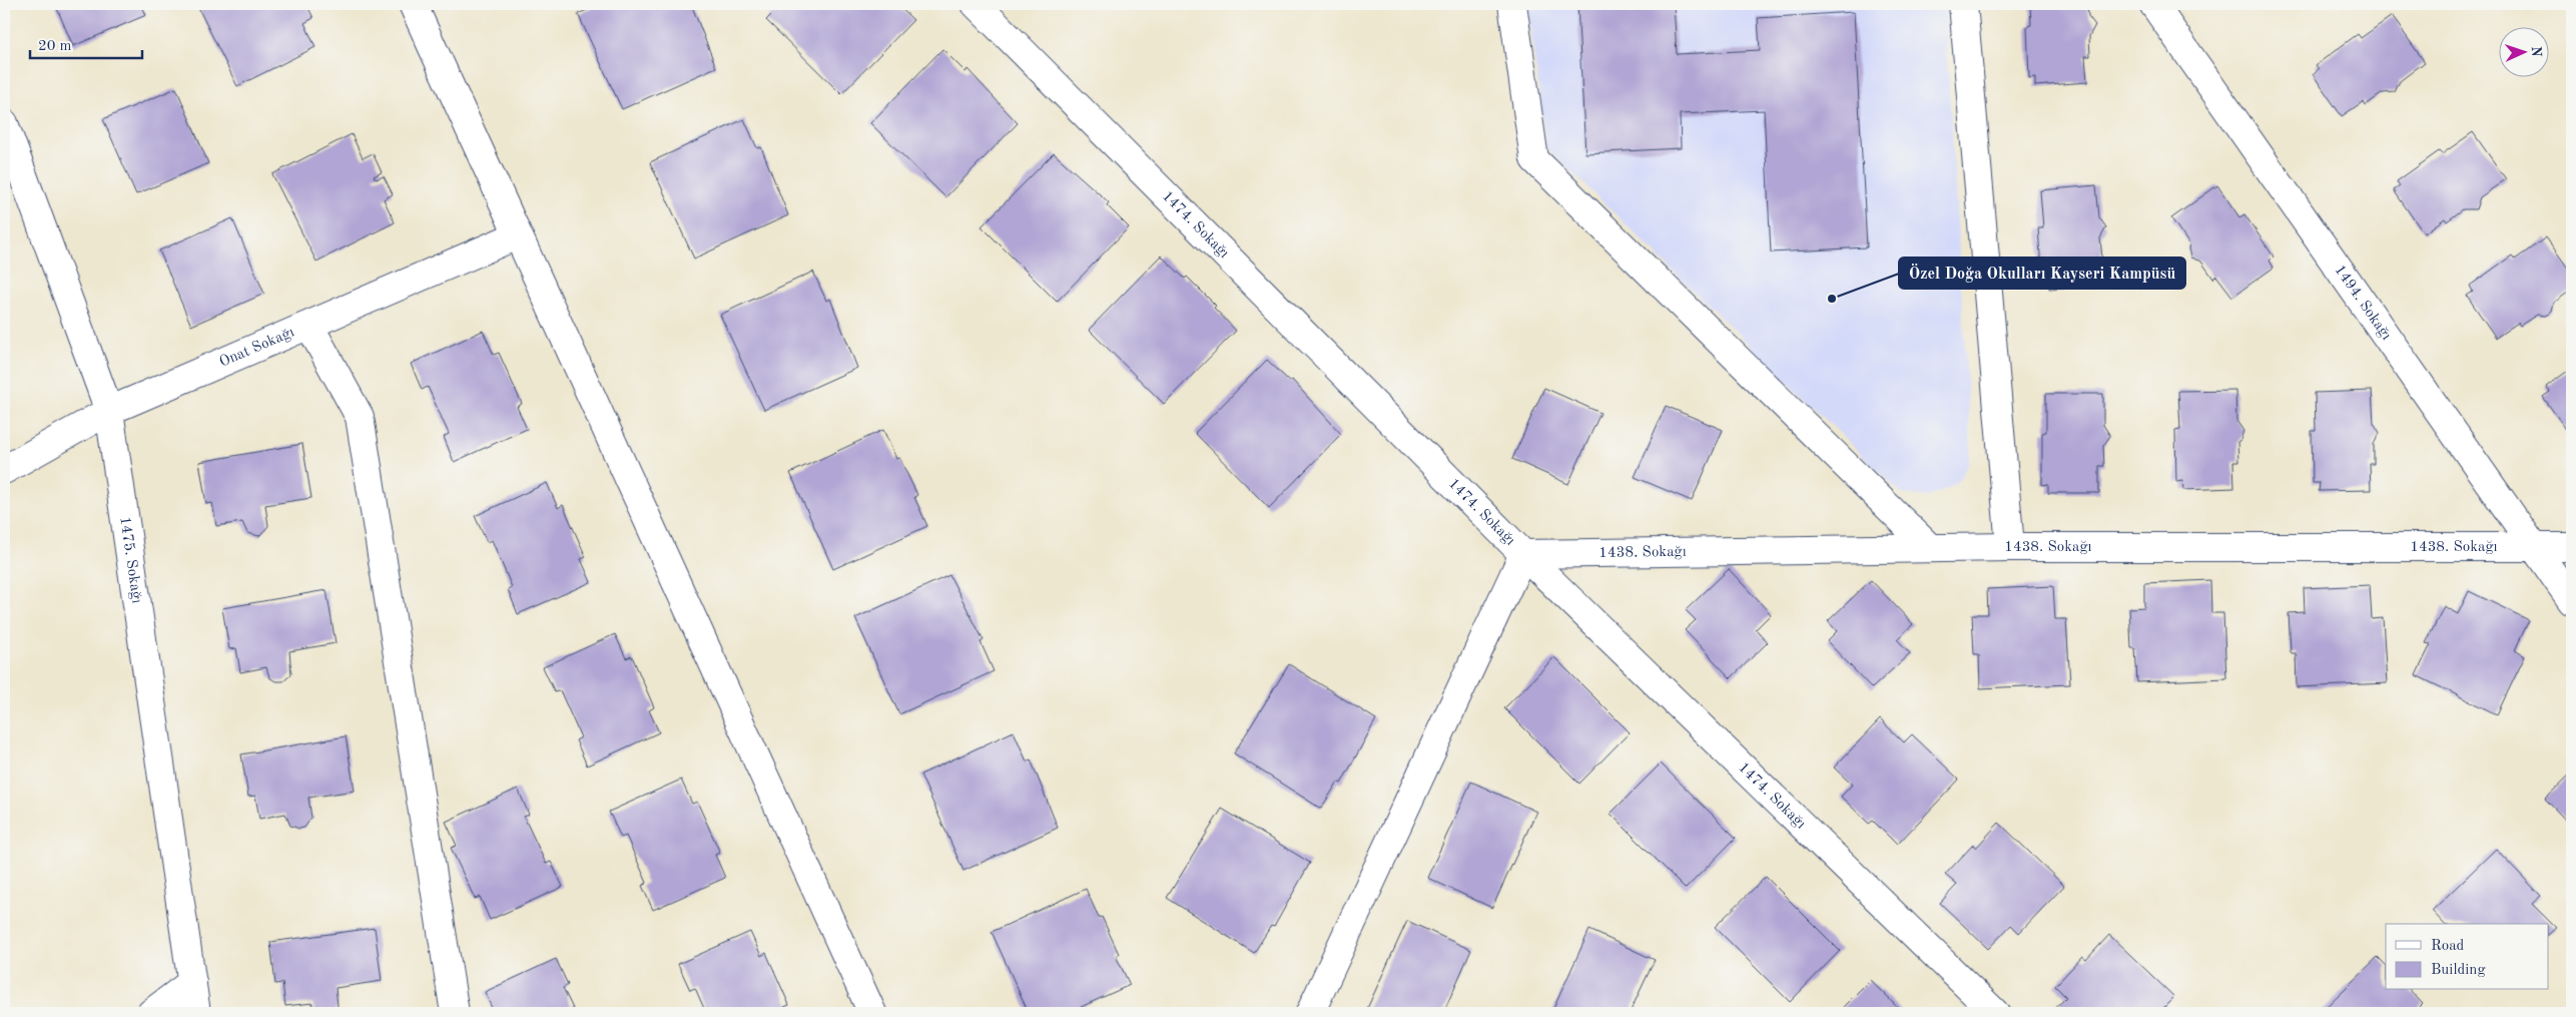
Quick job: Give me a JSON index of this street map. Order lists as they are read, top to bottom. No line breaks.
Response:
{"streets":{"street":["1474. Sokağı","1494. Sokağı","Onat Sokağı","1438. Sokağı","1475. Sokağı"]},"crossings":[["1474. Sokağı","1438. Sokağı"],["1494. Sokağı","1438. Sokağı"],["Onat Sokağı","1475. Sokağı"]],"places":["Özel Doğa Okulları Kayseri Kampüsü"],"legend":["Road","Building"],"scale_bar":"20 m","north":"right"}
